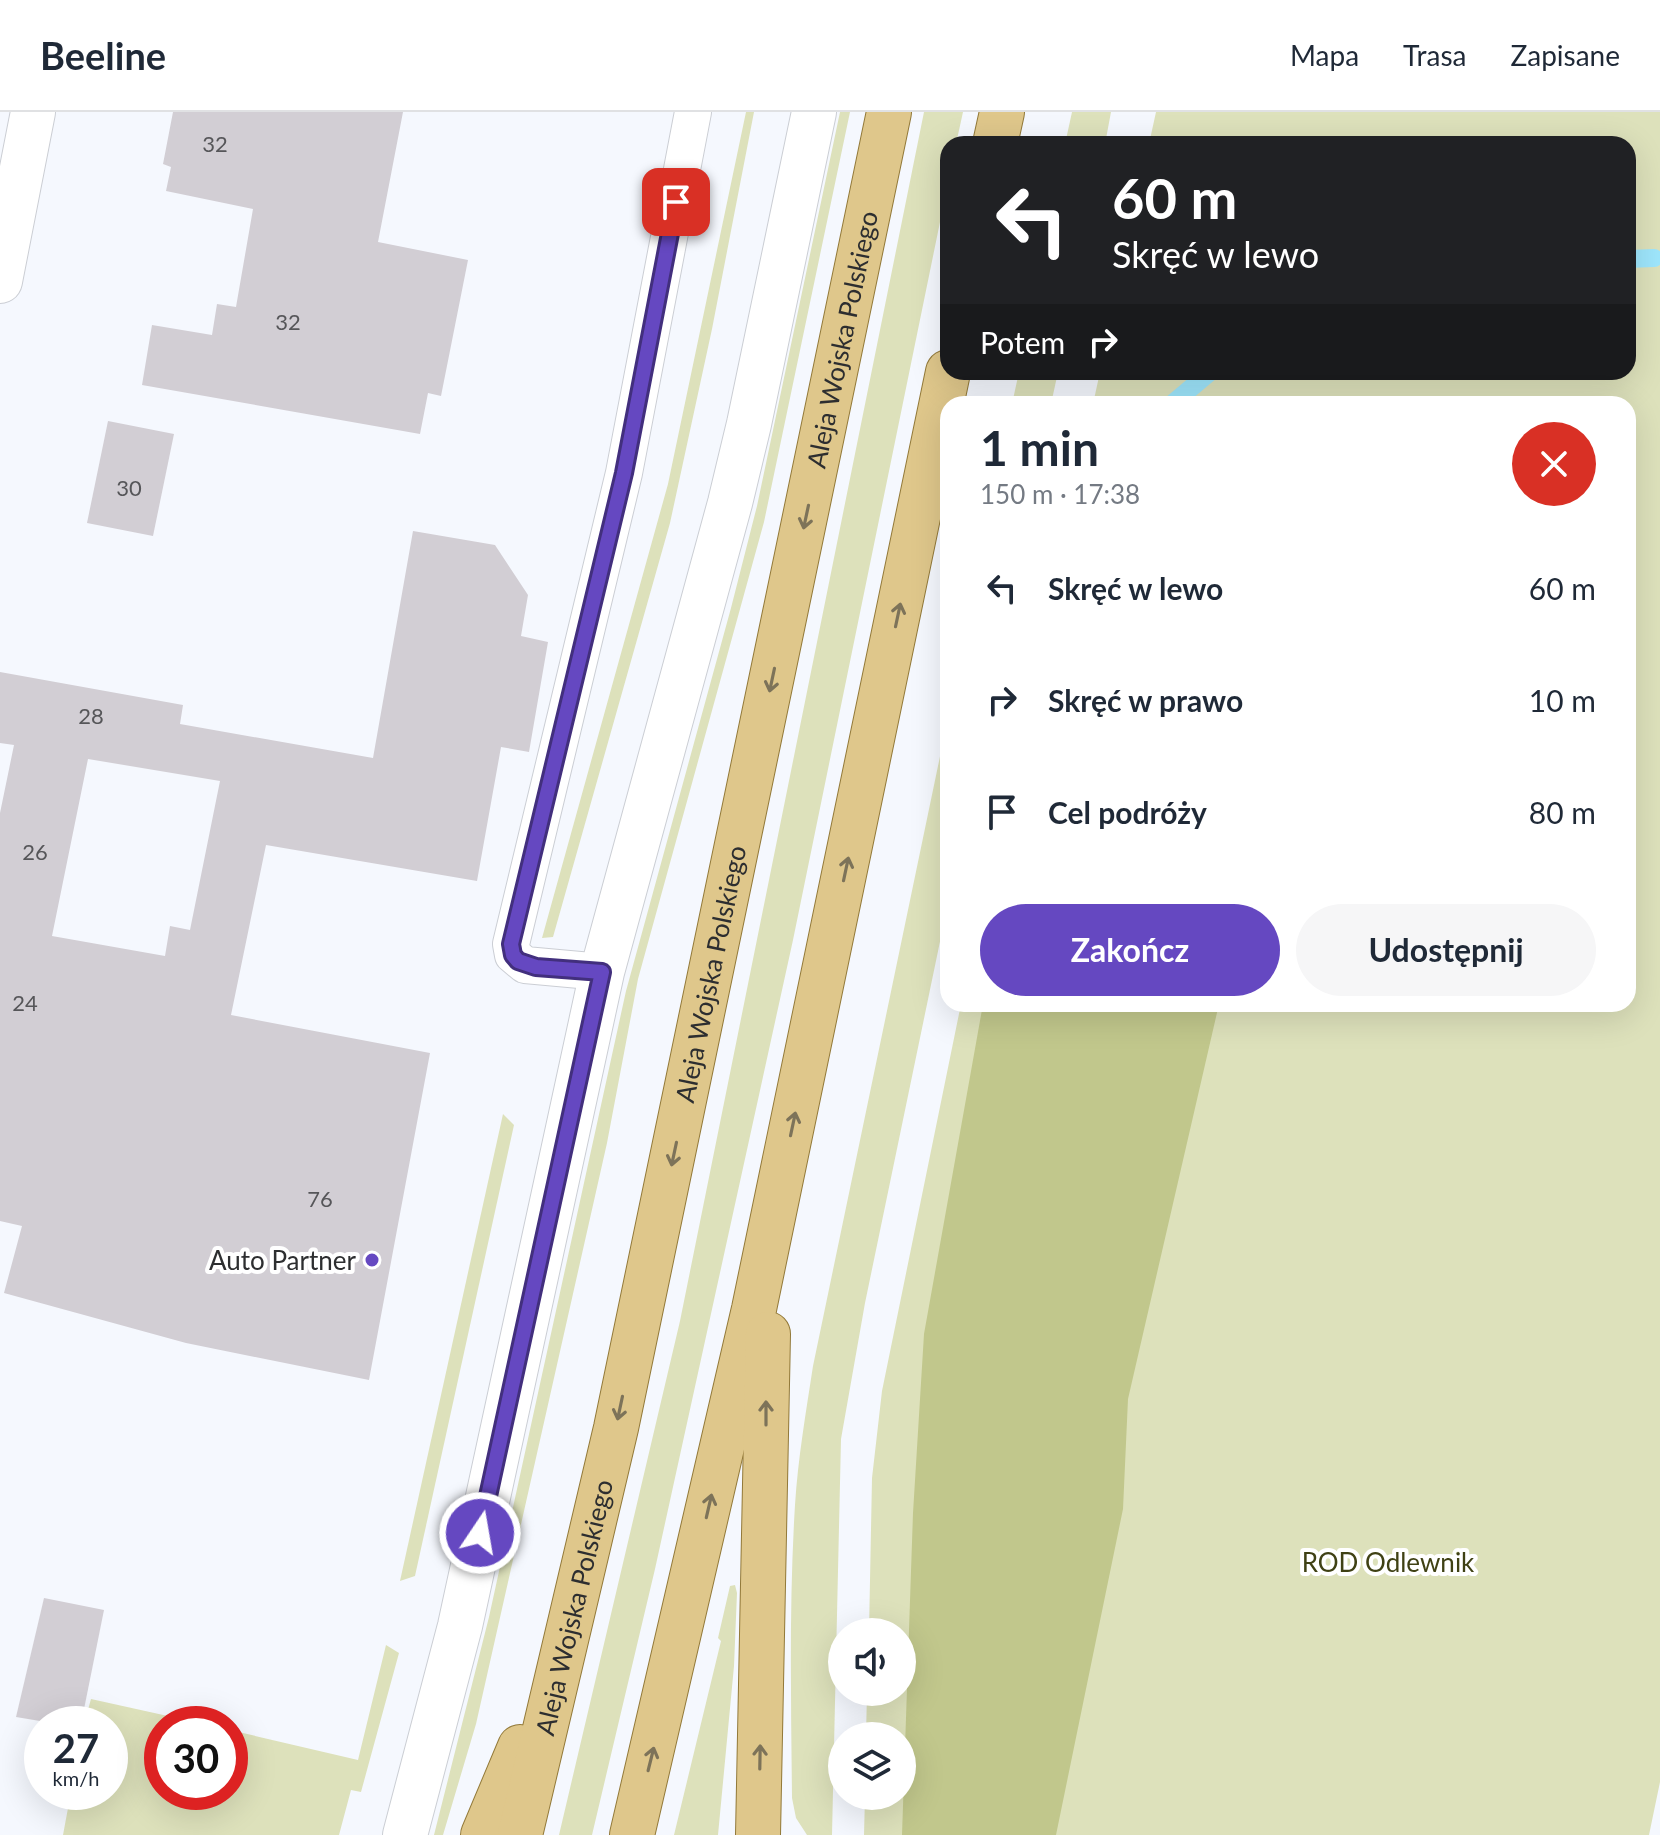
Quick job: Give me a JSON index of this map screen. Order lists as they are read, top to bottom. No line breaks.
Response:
{"streets":{"main road":["Aleja Wojska Polskiego"]},"parks":["ROD Odlewnik"],"places":["Auto Partner"],"house_numbers":["32","32","30","28","26","24","76"],"page":{"header":"Beeline","nav":["Mapa","Trasa","Zapisane"],"turn":["60 m","Skręć w lewo"],"then":"Potem","heading":["1 min","150 m · 17:38"],"list":[{"name":"Skręć w lewo","value":"60 m"},{"name":"Skręć w prawo","value":"10 m"},{"name":"Cel podróży","value":"80 m"}],"buttons":["Zakończ","Udostępnij"],"speed":"27 km/h","limit":"30"}}
